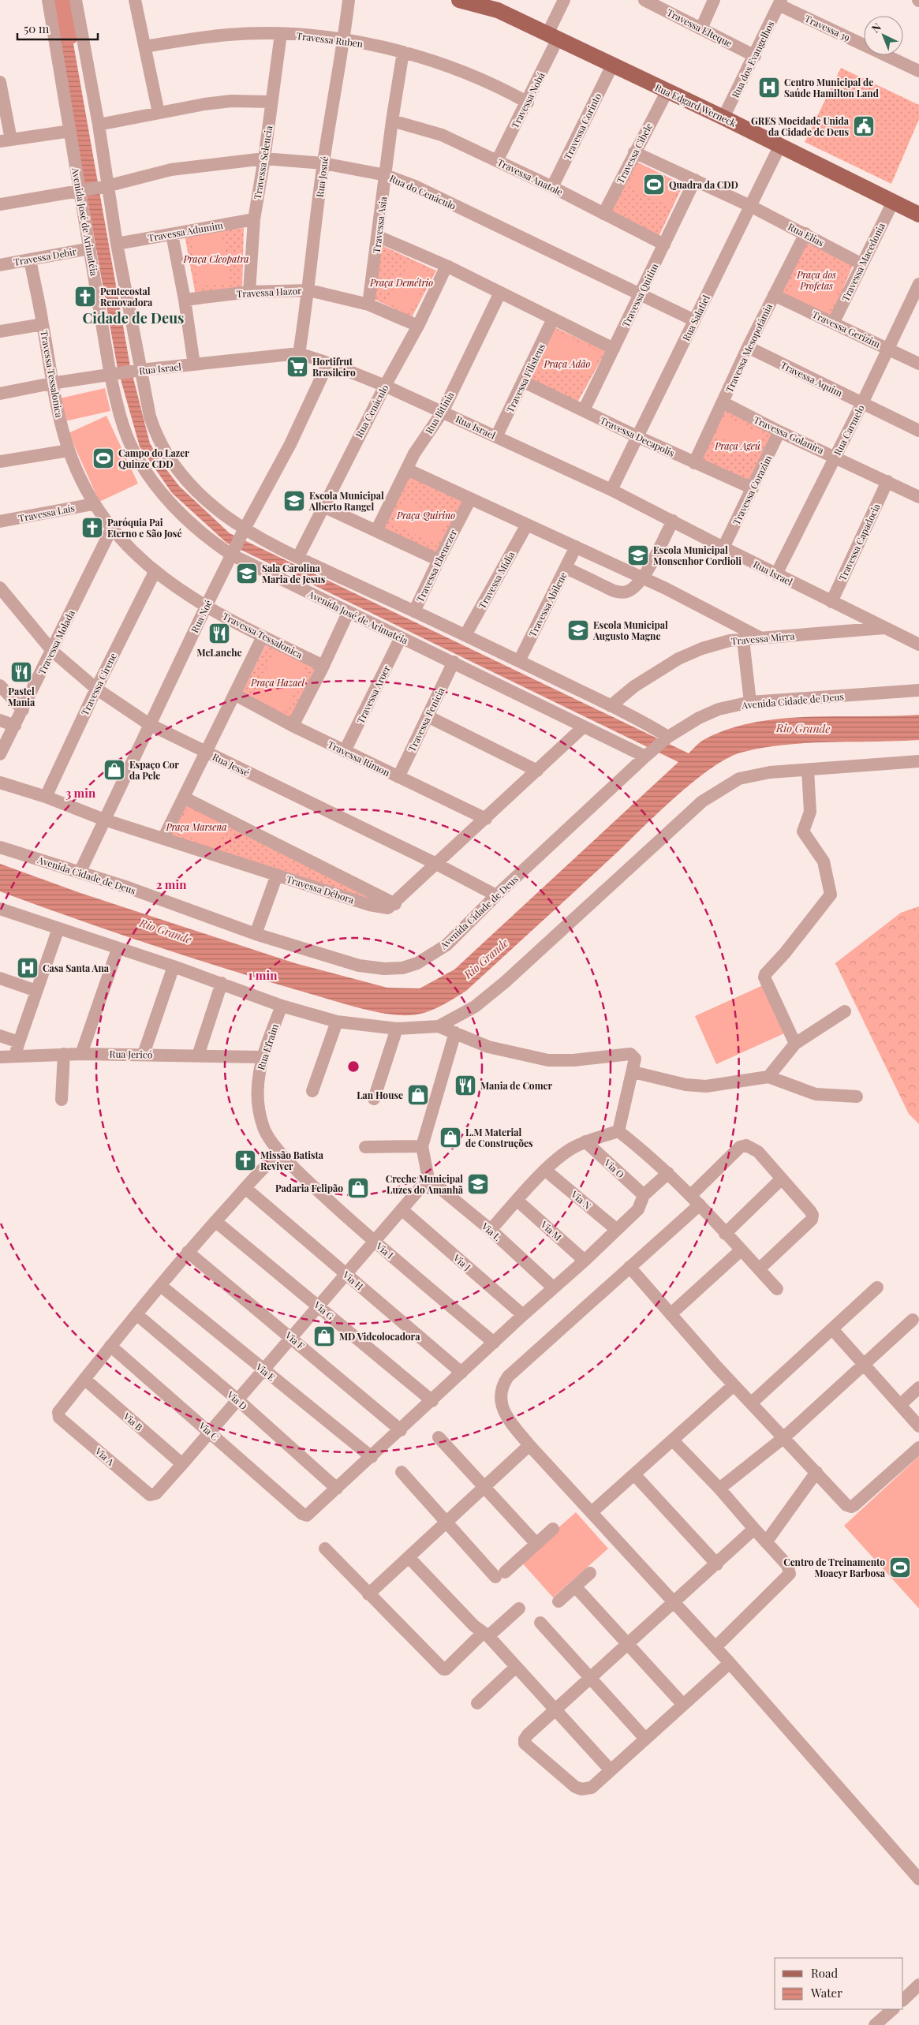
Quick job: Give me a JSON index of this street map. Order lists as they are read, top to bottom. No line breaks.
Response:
{"streets":{"main road":["Rua Edgard Werneck"],"street":["Travessa Elteque","Travessa 39","Travessa Ruben","Rua dos Evangelhos","Travessa Nobá","Travessa Corinto","Travessa Cibele","Travessa Seleucia","Rua Josué","Travessa Anatole","Rua do Cenáculo","Avenida José de Arimatéia","Travessa Asia","Travessa Adumim","Rua Elias","Travessa Debir","Travessa Macedonia","Travessa Hazor","Travessa Quitim","Rua Salatiel","Travessa Gerizim","Travessa Mesopotâmia","Rua Israel","Travessa Tessalonica","Travessa Filisteus","Travessa Aquim","Rua Cenáculo","Rua Bitinia","Rua Carmelo","Travessa Golanira","Travessa Decapolis","Travessa Corazim","Travessa Laís","Travessa Capadocia","Travessa Ebenezer","Travessa Midia","Travessa Abilene","Rua Noé","Travessa Mirra","Travessa Molada","Travessa Cirene","Travessa Aroer","Avenida Cidade de Deus","Travessa Fenicia","Travessa Rimon","Rua Jessé","Travessa Débora","Rua Efraim","Rua Jericó","Via O","Via N","Via M","Via L","Via I","Via J","Via H","Via G","Via F","Via E","Via D","Via B","Via C","Via A"]},"crossings":[["Travessa Elteque","Rua dos Evangelhos"],["Travessa 39","Rua dos Evangelhos"],["Travessa Ruben","Travessa Nobá"],["Travessa Ruben","Travessa Seleucia"],["Travessa Ruben","Rua Josué"],["Travessa Ruben","Travessa Asia"],["Rua dos Evangelhos","Rua Edgard Werneck"],["Travessa Nobá","Rua Edgard Werneck"],["Travessa Nobá","Travessa Anatole"],["Rua Edgard Werneck","Travessa Corinto"],["Rua Edgard Werneck","Travessa Cibele"],["Rua Edgard Werneck","Travessa Macedonia"],["Rua Edgard Werneck","Rua Salatiel"],["Travessa Corinto","Travessa Anatole"],["Travessa Cibele","Travessa Anatole"],["Travessa Cibele","Rua Elias"],["Travessa Seleucia","Rua do Cenáculo"],["Travessa Seleucia","Travessa Adumim"],["Travessa Seleucia","Travessa Hazor"],["Rua Josué","Rua do Cenáculo"],["Rua Josué","Travessa Hazor"],["Rua Josué","Rua Israel"],["Travessa Anatole","Travessa Asia"],["Travessa Anatole","Travessa Quitim"],["Rua do Cenáculo","Avenida José de Arimatéia"],["Rua do Cenáculo","Travessa Asia"],["Rua do Cenáculo","Travessa Quitim"],["Rua do Cenáculo","Rua Salatiel"],["Avenida José de Arimatéia","Travessa Debir"],["Avenida José de Arimatéia","Rua Israel"],["Avenida José de Arimatéia","Rua Noé"],["Avenida José de Arimatéia","Travessa Aroer"],["Avenida José de Arimatéia","Avenida Cidade de Deus"],["Avenida José de Arimatéia","Travessa Fenicia"],["Travessa Asia","Travessa Hazor"],["Rua Elias","Travessa Macedonia"],["Rua Elias","Travessa Quitim"],["Rua Elias","Rua Salatiel"],["Rua Elias","Travessa Mesopotâmia"],["Travessa Debir","Travessa Tessalonica"],["Travessa Macedonia","Travessa Gerizim"],["Travessa Hazor","Rua Cenáculo"],["Travessa Quitim","Travessa Decapolis"],["Rua Salatiel","Rua Israel"],["Rua Salatiel","Travessa Decapolis"],["Travessa Gerizim","Travessa Mesopotâmia"],["Travessa Gerizim","Rua Carmelo"],["Travessa Mesopotâmia","Travessa Aquim"],["Travessa Mesopotâmia","Travessa Golanira"],["Travessa Mesopotâmia","Travessa Decapolis"],["Rua Israel","Travessa Tessalonica"],["Rua Israel","Travessa Filisteus"],["Rua Israel","Rua Cenáculo"],["Rua Israel","Rua Bitinia"],["Rua Israel","Rua Carmelo"],["Rua Israel","Travessa Corazim"],["Rua Israel","Travessa Capadocia"],["Rua Israel","Rua Noé"],["Rua Israel","Travessa Mirra"],["Travessa Tessalonica","Travessa Laís"],["Travessa Tessalonica","Rua Noé"],["Travessa Tessalonica","Travessa Molada"],["Travessa Tessalonica","Travessa Cirene"],["Travessa Filisteus","Travessa Decapolis"],["Travessa Aquim","Rua Carmelo"],["Rua Carmelo","Travessa Golanira"],["Travessa Golanira","Travessa Corazim"],["Travessa Golanira","Travessa Capadocia"],["Travessa Decapolis","Travessa Corazim"],["Rua Noé","Avenida Cidade de Deus"],["Rua Noé","Rua Jessé"],["Rua Noé","Travessa Débora"],["Travessa Molada","Rua Jessé"],["Travessa Cirene","Rua Jessé"],["Travessa Cirene","Travessa Débora"],["Travessa Aroer","Travessa Rimon"],["Avenida Cidade de Deus","Rua Jessé"],["Travessa Fenicia","Travessa Rimon"],["Rua Efraim","Rua Jericó"],["Rua Efraim","Via I"],["Via D","Via C"],["Via B","Via A"]],"districts":["Cidade de Deus"],"water":["Rio Grande"],"parks":["Praça Cleopatra","Praça dos Profetas","Praça Demétrio","Praça Adão","Praça Ageú","Praça Quirino","Praça Hazael","Praça Marsena"],"places":{"hospital":["Centro Municipal de Saúde Hamilton Land","Casa Santa Ana"],"public building":["GRES Mocidade Unida da Cidade de Deus"],"sports":["Quadra da CDD","Campo do Lazer Quinze CDD","Centro de Treinamento Moacyr Barbosa"],"church":["Pentecostal Renovadora","Paróquia Pai Eterno e São José","Missão Batista Reviver"],"supermarket":["Hortifrut Brasileiro"],"school or university":["Escola Municipal Alberto Rangel","Escola Municipal Monsenhor Cordioli","Sala Carolina Maria de Jesus","Escola Municipal Augusto Magne","Creche Municipal Luzes do Amanhã"],"restaurant":["McLanche","Pastel Mania","Mania de Comer"],"shop":["Espaço Cor da Pele","Lan House","L.M Material de Construções","Padaria Felipão","MD Videolocadora"]},"legend":["Road","Water"],"scale_bar":"50 m","north":"top left","rings":["3 min","2 min","1 min"]}
